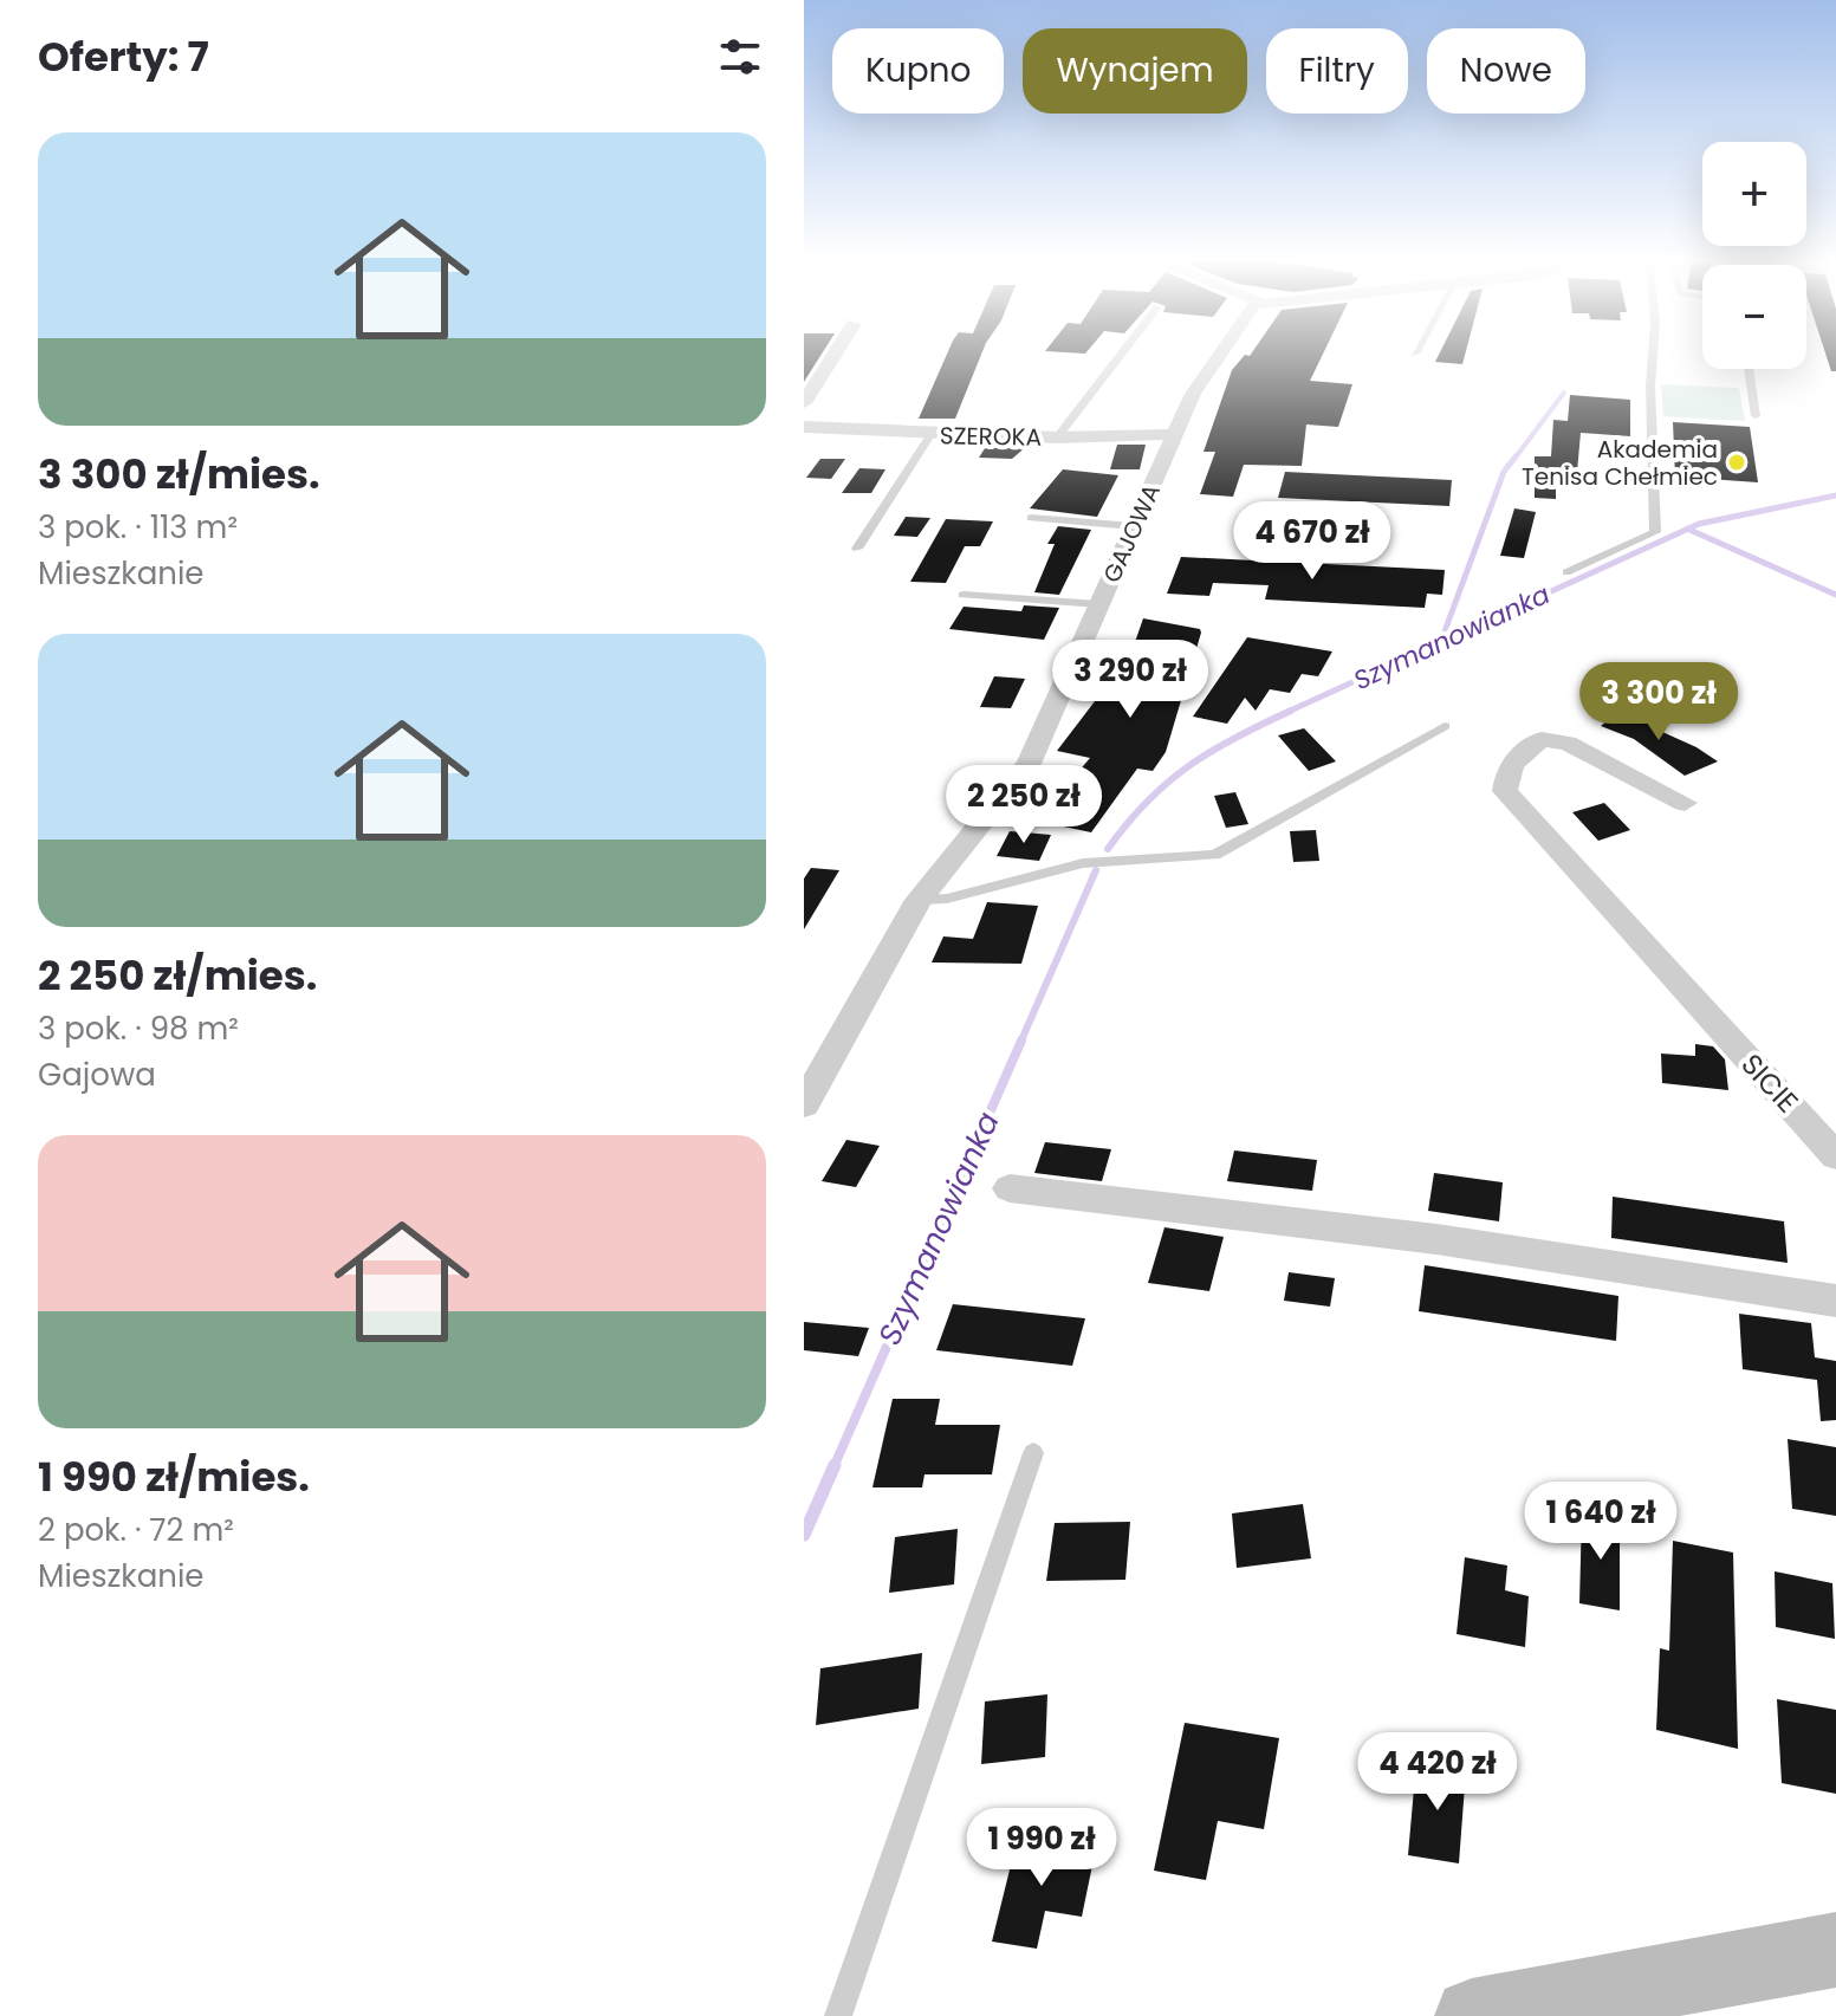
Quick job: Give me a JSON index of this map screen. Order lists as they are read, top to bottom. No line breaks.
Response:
{"streets":{"street":["SZEROKA","GAJOWA","SICIE"]},"crossings":[["SZEROKA","GAJOWA"]],"water":["Szymanowianka"],"places":["Akademia Tenisa Chełmiec"],"page":{"heading":"Oferty: 7","chip":["Kupno","Wynajem","Filtry","Nowe"],"list":[{"name":"3 300 zł/mies.","note":"3 pok. · 113 m² · Mieszkanie"},{"name":"2 250 zł/mies.","note":"3 pok. · 98 m² · Gajowa"},{"name":"1 990 zł/mies.","note":"2 pok. · 72 m² · Mieszkanie"}],"map_buttons":["+","−"],"price":["4 670 zł","3 290 zł","3 300 zł","2 250 zł","1 640 zł","4 420 zł","1 990 zł"]}}
